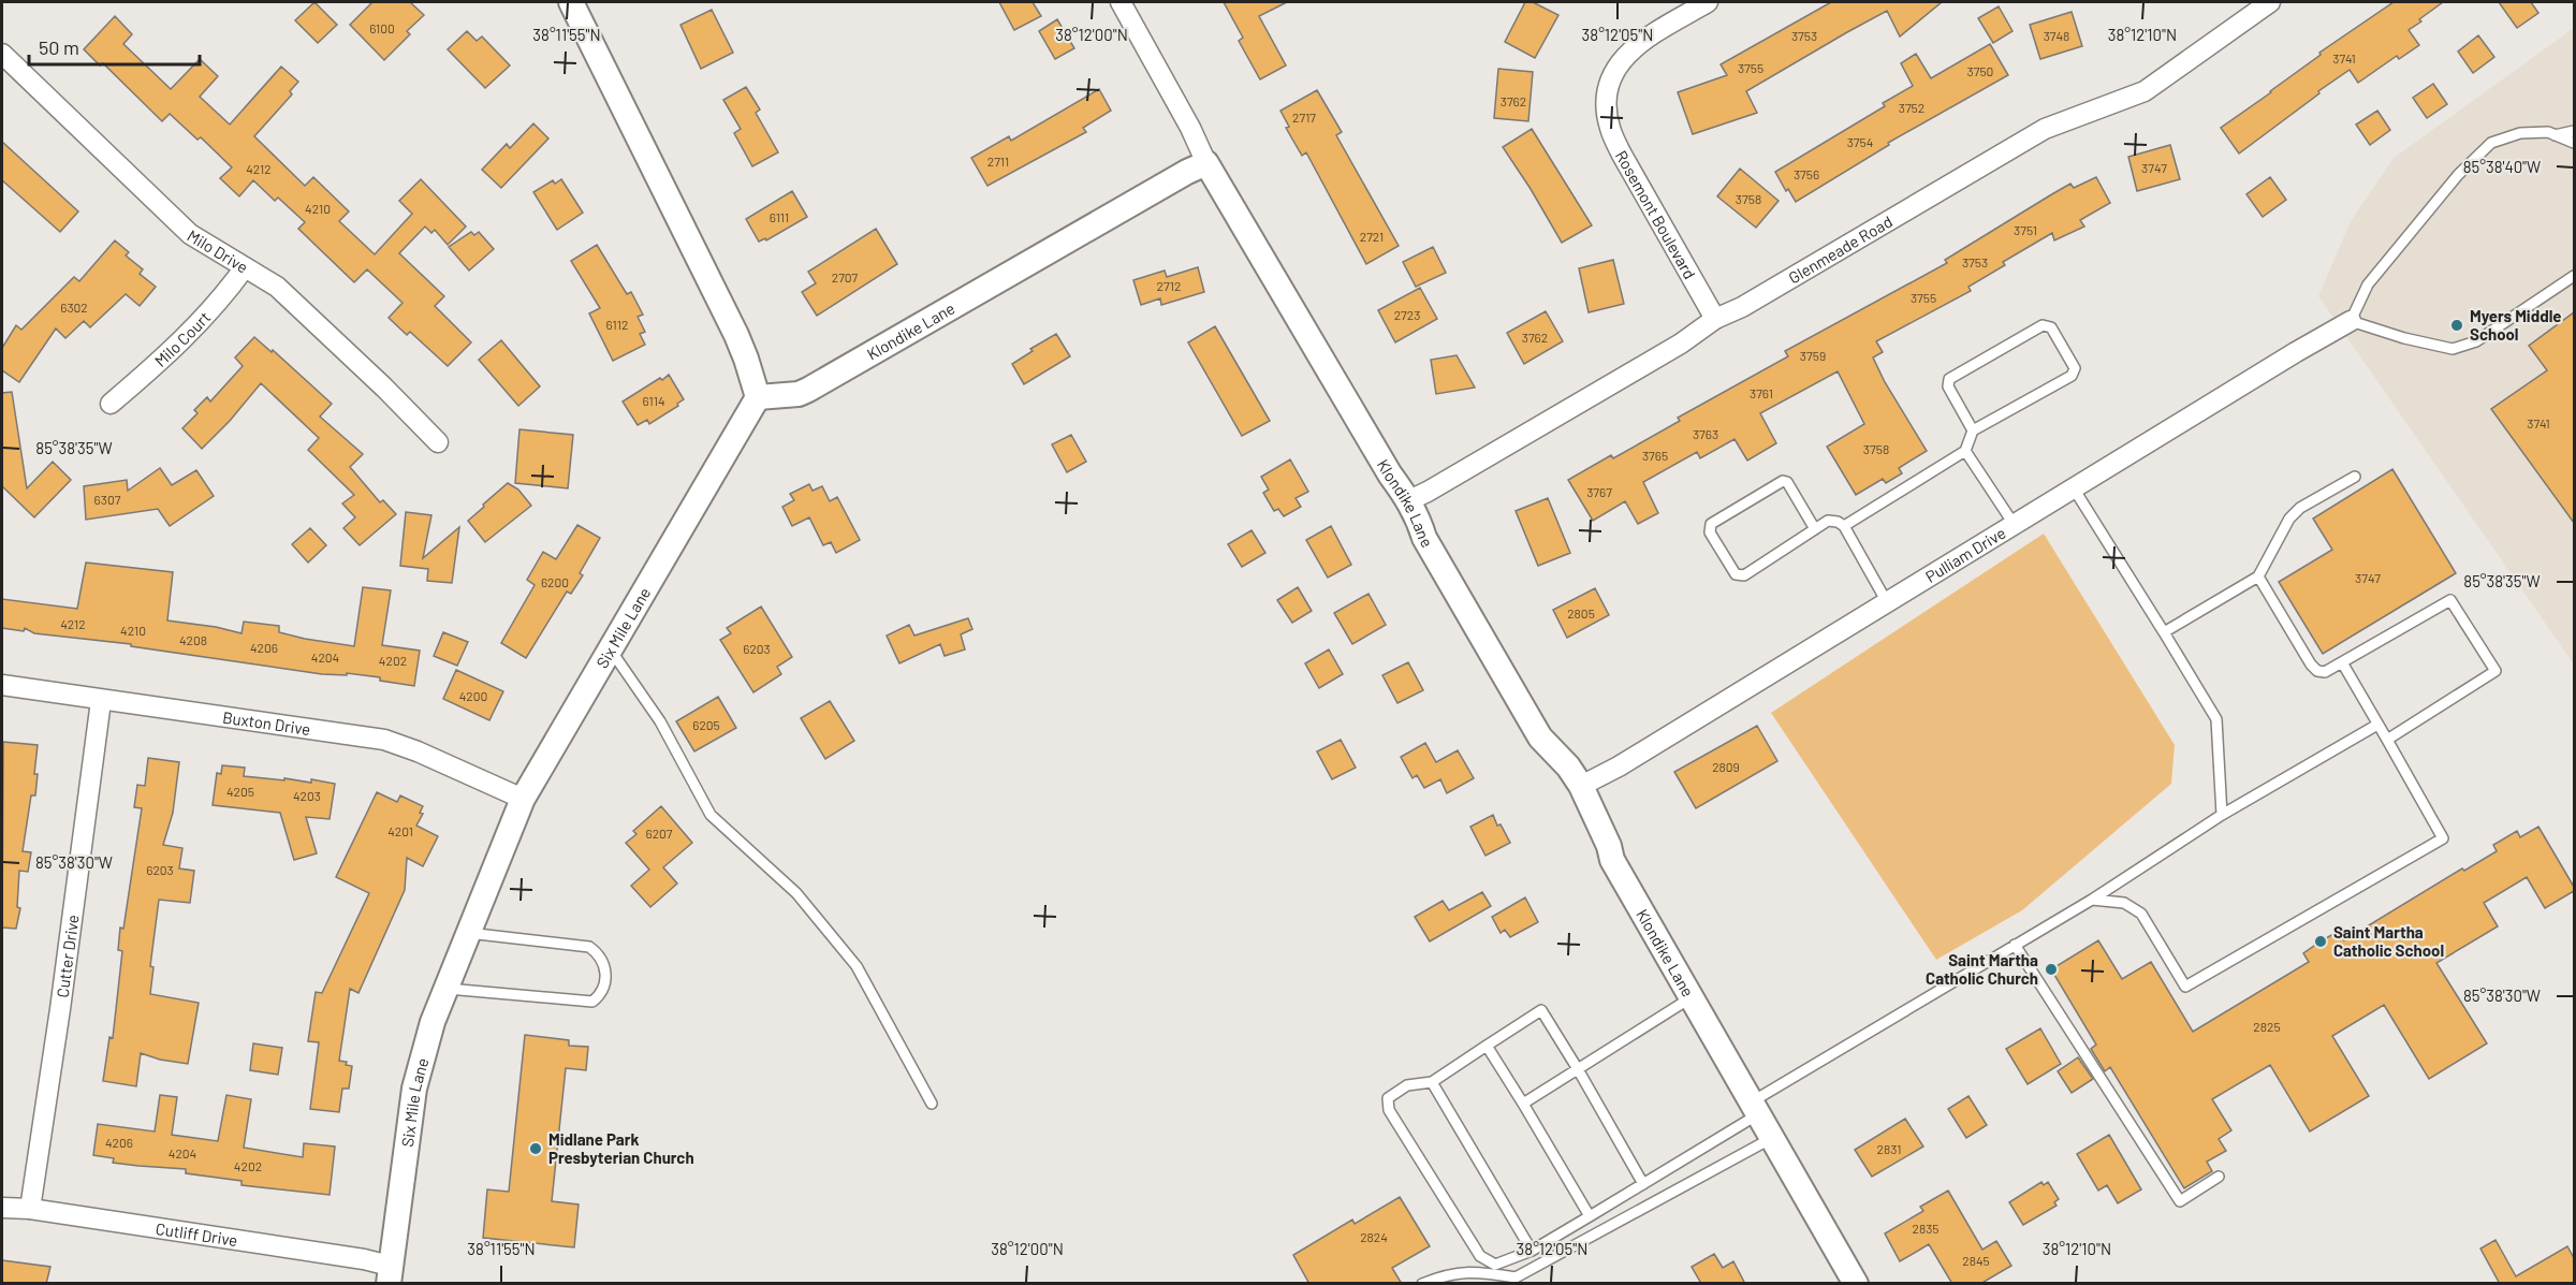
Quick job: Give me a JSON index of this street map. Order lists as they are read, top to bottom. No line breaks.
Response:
{"streets":{"street":["Rosemont Boulevard","Glenmeade Road","Milo Drive","Klondike Lane","Milo Court","Pulliam Drive","Six Mile Lane","Buxton Drive","Cutter Drive","Cutliff Drive"]},"crossings":[["Rosemont Boulevard","Glenmeade Road"],["Glenmeade Road","Klondike Lane"],["Milo Drive","Milo Court"],["Klondike Lane","Pulliam Drive"],["Klondike Lane","Six Mile Lane"],["Six Mile Lane","Buxton Drive"],["Six Mile Lane","Cutliff Drive"],["Buxton Drive","Cutter Drive"],["Cutter Drive","Cutliff Drive"]],"places":["Myers Middle School","Saint Martha Catholic School","Saint Martha Catholic Church","Midlane Park Presbyterian Church"],"house_numbers":["6100","3753","3748","3741","3755","3750","3762","3752","2717","3754","2711","3747","4212","3756","3758","4210","6111","3751","2721","3753","2707","2712","3755","6302","2723","6112","3762","3759","3761","6114","3741","3763","3758","3765","3767","6307","3747","6200","2805","4212","4210","4208","4206","6203","4204","4202","4200","6205","2809","4205","4203","4201","6207","6203","2825","4206","2831","4204","4202","2835","2824","2845"],"scale_bar":"50 m","coordinates":["38°11'55\"N","38°12'00\"N","38°12'05\"N","38°12'10\"N","85°38'40\"W","85°38'35\"W","85°38'30\"W"]}
